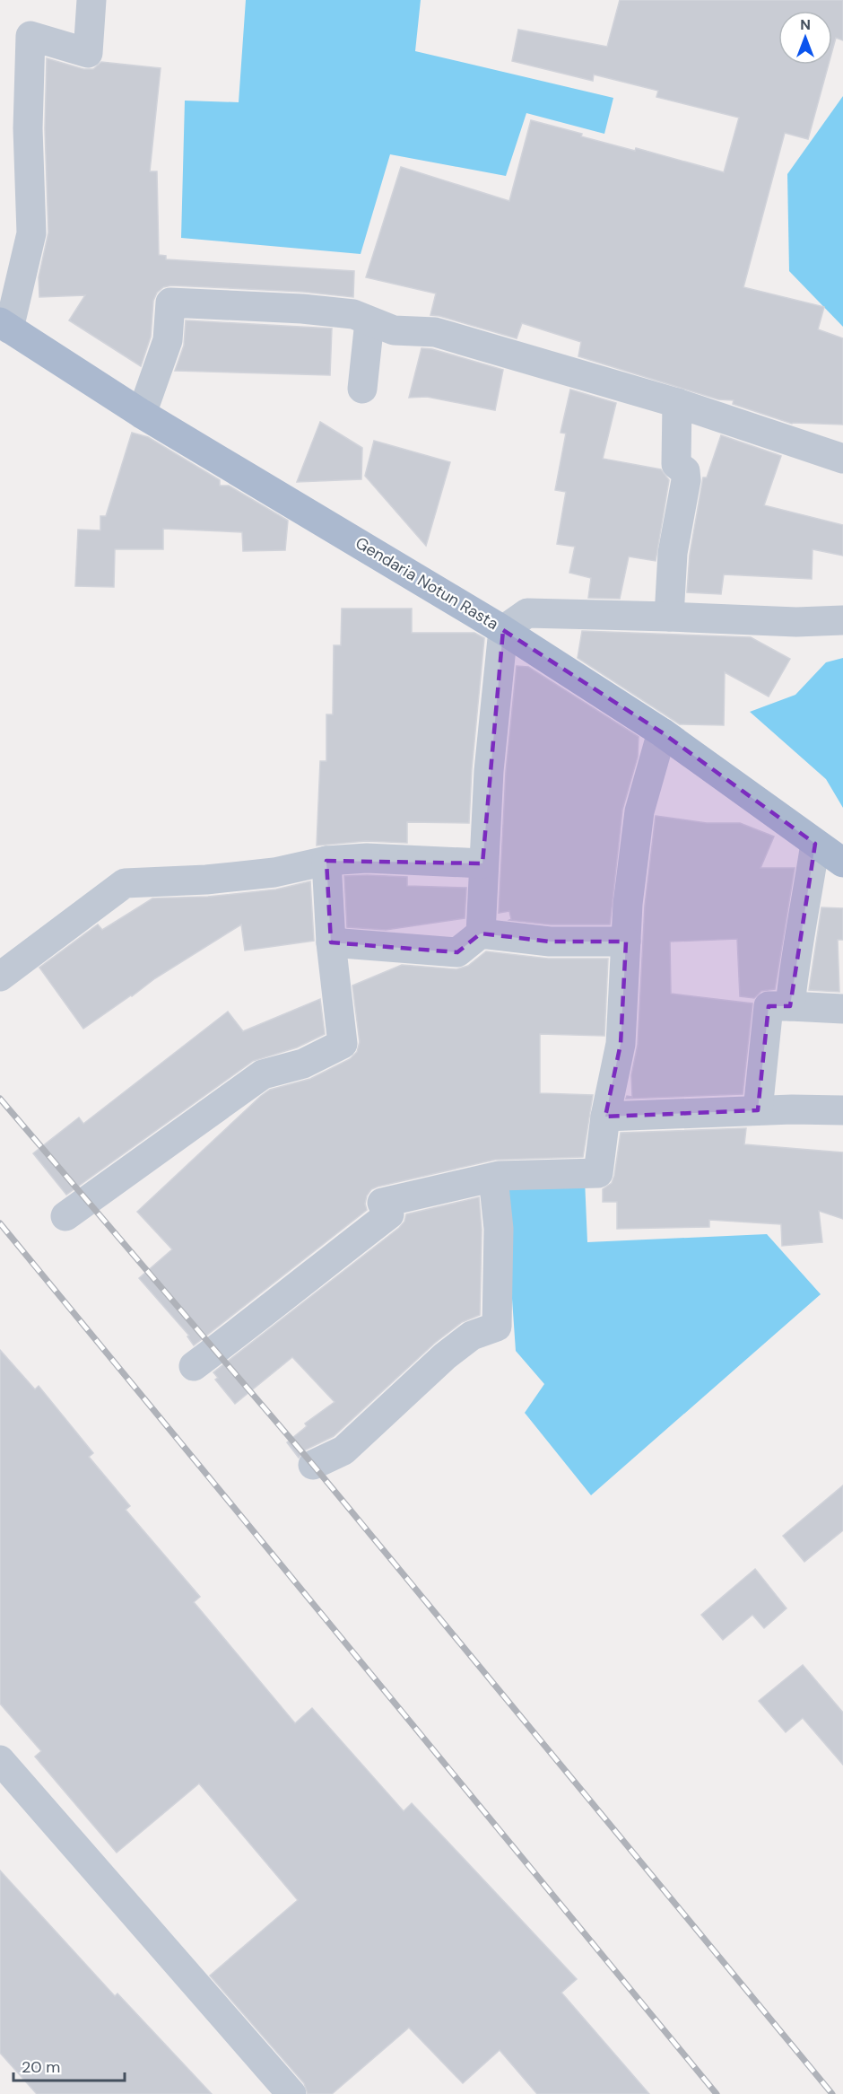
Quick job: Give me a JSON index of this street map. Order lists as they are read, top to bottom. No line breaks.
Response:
{"streets":{"main road":["Gendaria Notun Rasta"]},"scale_bar":"20 m","north":"top"}
